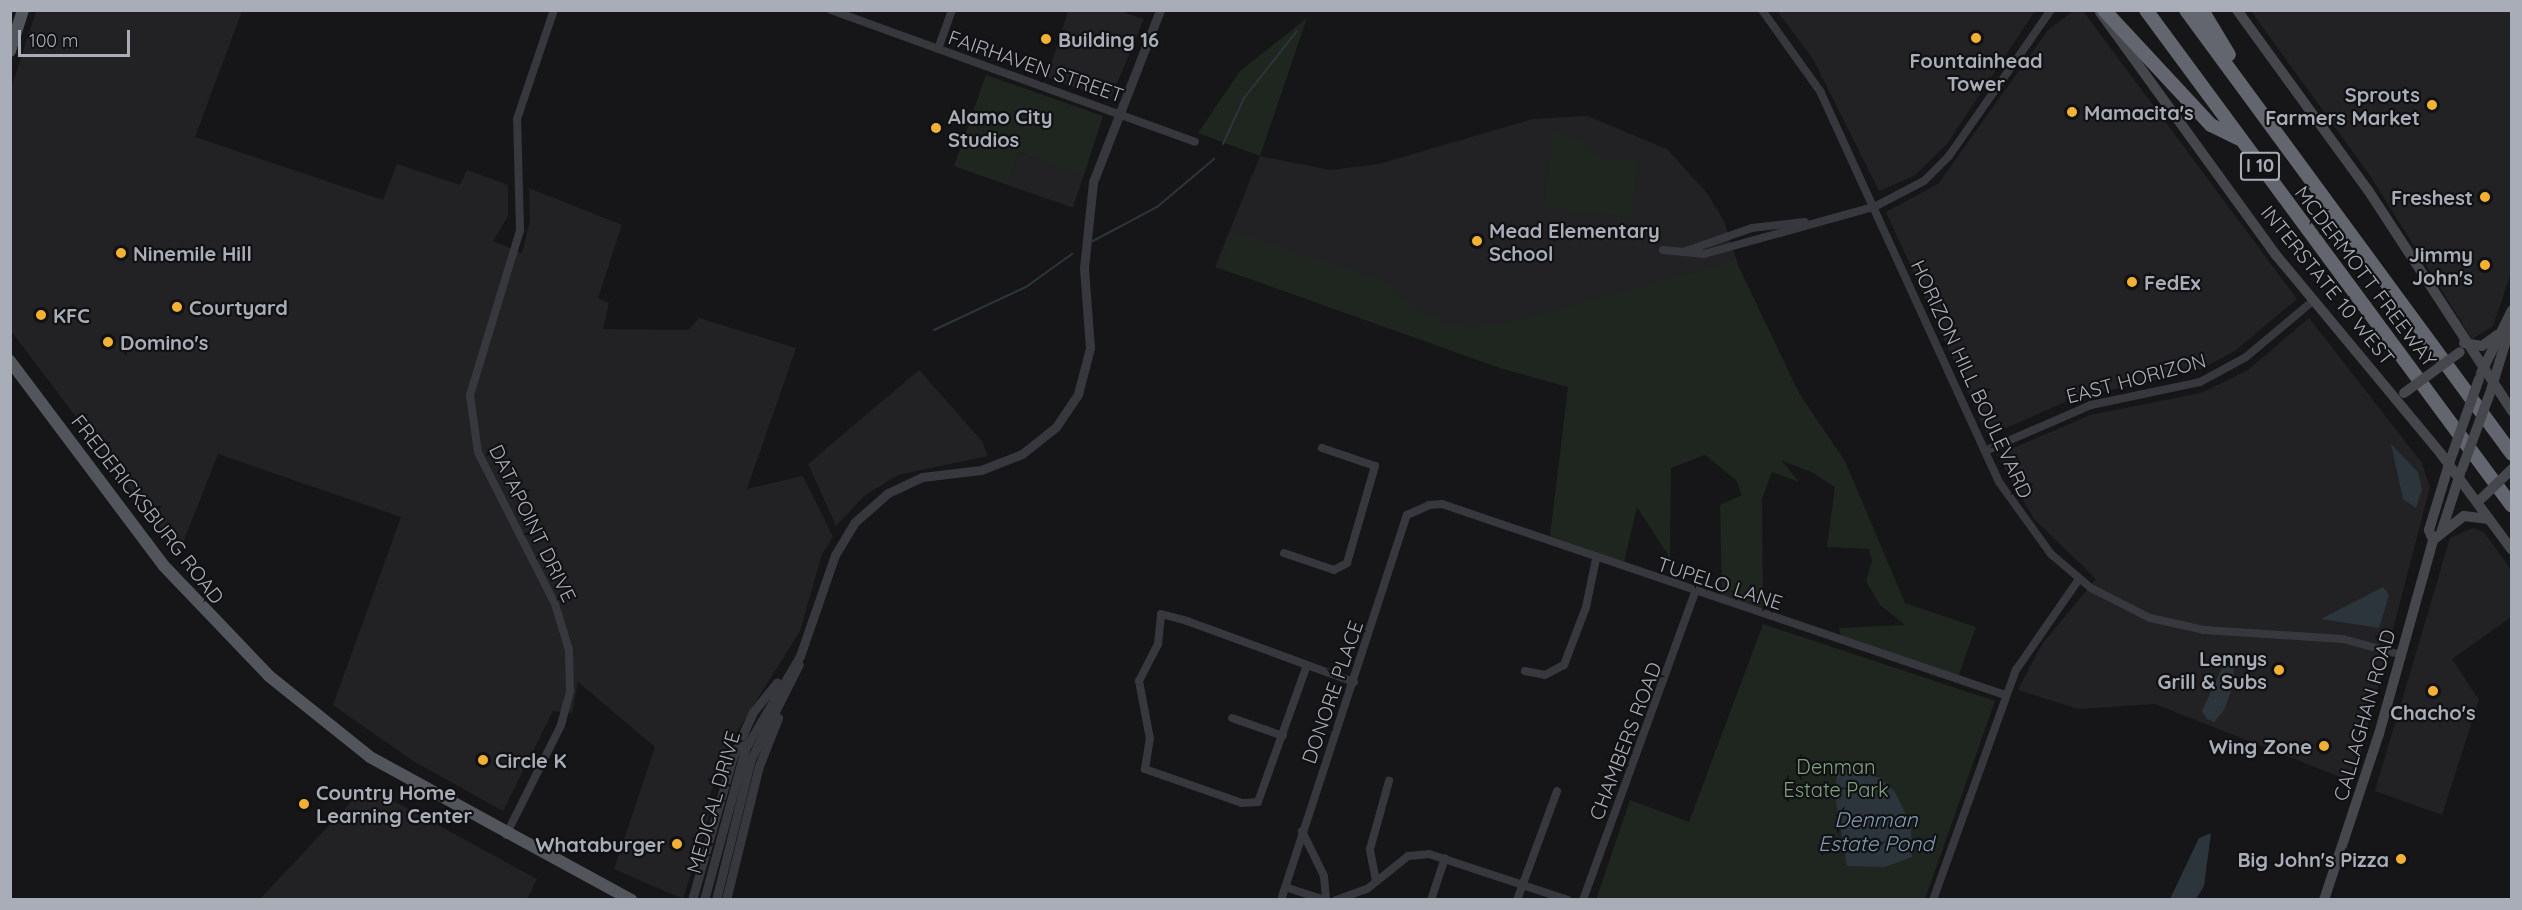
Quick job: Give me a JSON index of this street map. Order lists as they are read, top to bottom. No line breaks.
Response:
{"streets":{"highway":["I 10","MCDERMOTT FREEWAY"],"main road":["INTERSTATE 10 WEST","FREDERICKSBURG ROAD","CALLAGHAN ROAD"],"street":["FAIRHAVEN STREET","EAST HORIZON","HORIZON HILL BOULEVARD","DATAPOINT DRIVE","TUPELO LANE","DONORE PLACE","CHAMBERS ROAD","MEDICAL DRIVE"]},"crossings":[["FAIRHAVEN STREET","MEDICAL DRIVE"],["INTERSTATE 10 WEST","EAST HORIZON"],["INTERSTATE 10 WEST","CALLAGHAN ROAD"],["EAST HORIZON","HORIZON HILL BOULEVARD"],["HORIZON HILL BOULEVARD","CALLAGHAN ROAD"],["FREDERICKSBURG ROAD","DATAPOINT DRIVE"],["TUPELO LANE","DONORE PLACE"],["TUPELO LANE","CHAMBERS ROAD"]],"water":["Denman Estate Pond"],"parks":["Denman Estate Park"],"places":["Fountainhead Tower","Building 16","Sprouts Farmers Market","Mamacita's","Alamo City Studios","Freshest","Mead Elementary School","Ninemile Hill","Jimmy John's","FedEx","Courtyard","KFC","Domino's","Lennys Grill & Subs","Chacho's","Wing Zone","Circle K","Country Home Learning Center","Whataburger","Big John's Pizza"],"scale_bar":"100 m"}
